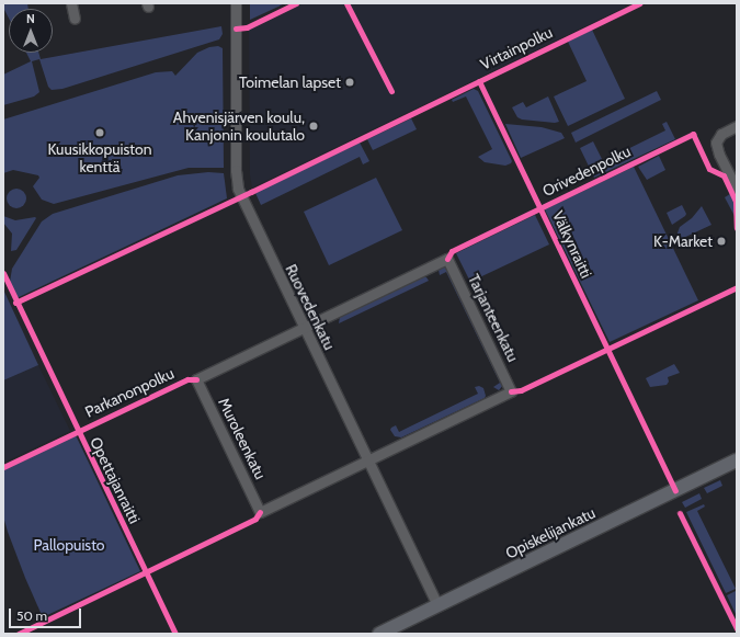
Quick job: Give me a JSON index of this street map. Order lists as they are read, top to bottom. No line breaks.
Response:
{"streets":{"main road":["Opiskelijankatu"],"street":["Ruovedenkatu","Tarjanteenkatu","Muroleenkatu"],"cycle path":["Virtainpolku","Orivedenpolku","Välkynraitti","Parkanonpolku","Opettajanraitti"]},"crossings":[["Ruovedenkatu","Tarjanteenkatu"],["Ruovedenkatu","Muroleenkatu"],["Ruovedenkatu","Opiskelijankatu"],["Tarjanteenkatu","Muroleenkatu"]],"parks":["Pallopuisto"],"places":["Toimelan lapset","Ahvenisjärven koulu, Kanjonin koulutalo","Kuusikkopuiston kenttä","K-Market"],"scale_bar":"50 m","north":"top"}
